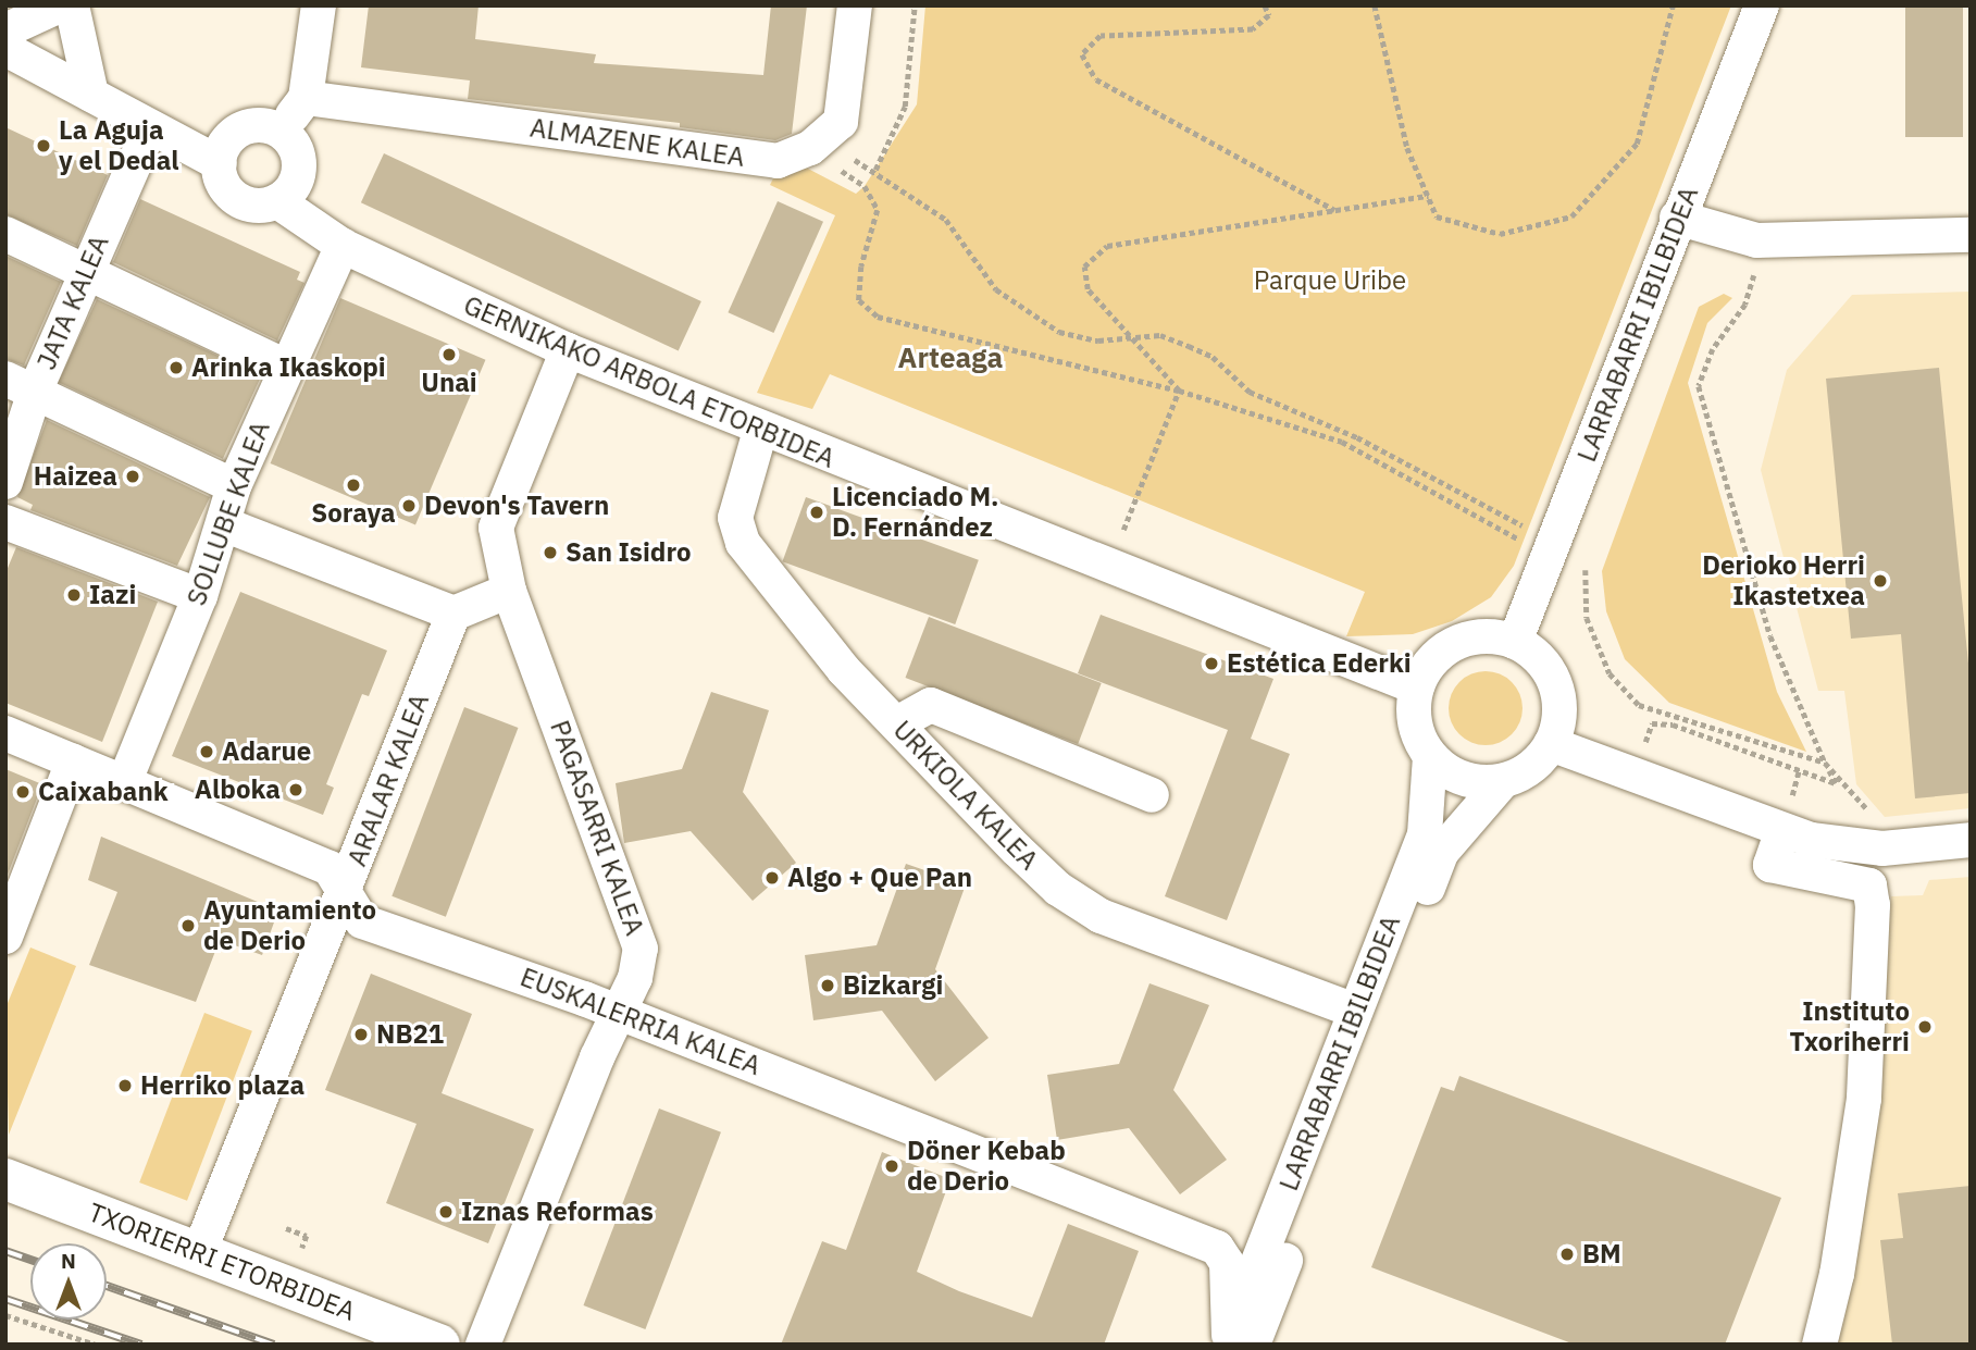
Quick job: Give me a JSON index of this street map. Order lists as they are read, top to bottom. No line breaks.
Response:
{"streets":{"street":["ALMAZENE KALEA","JATA KALEA","LARRABARRI IBILBIDEA","GERNIKAKO ARBOLA ETORBIDEA","SOLLUBE KALEA","ARALAR KALEA","URKIOLA KALEA","PAGASARRI KALEA","EUSKALERRIA KALEA","TXORIERRI ETORBIDEA"]},"crossings":[["LARRABARRI IBILBIDEA","GERNIKAKO ARBOLA ETORBIDEA"],["LARRABARRI IBILBIDEA","URKIOLA KALEA"],["LARRABARRI IBILBIDEA","EUSKALERRIA KALEA"],["GERNIKAKO ARBOLA ETORBIDEA","SOLLUBE KALEA"],["GERNIKAKO ARBOLA ETORBIDEA","URKIOLA KALEA"],["GERNIKAKO ARBOLA ETORBIDEA","PAGASARRI KALEA"],["SOLLUBE KALEA","EUSKALERRIA KALEA"],["ARALAR KALEA","EUSKALERRIA KALEA"],["ARALAR KALEA","TXORIERRI ETORBIDEA"],["PAGASARRI KALEA","EUSKALERRIA KALEA"]],"districts":["Arteaga"],"parks":["Parque Uribe"],"places":["La Aguja y el Dedal","Unai","Arinka Ikaskopi","Haizea","Soraya","Devon's Tavern","Licenciado M. D. Fernández","San Isidro","Derioko Herri Ikastetxea","Iazi","Estética Ederki","Adarue","Alboka","Caixabank","Algo + Que Pan","Ayuntamiento de Derio","Bizkargi","Instituto Txoriherri","NB21","Herriko plaza","Döner Kebab de Derio","Iznas Reformas","BM"],"north":"top"}
